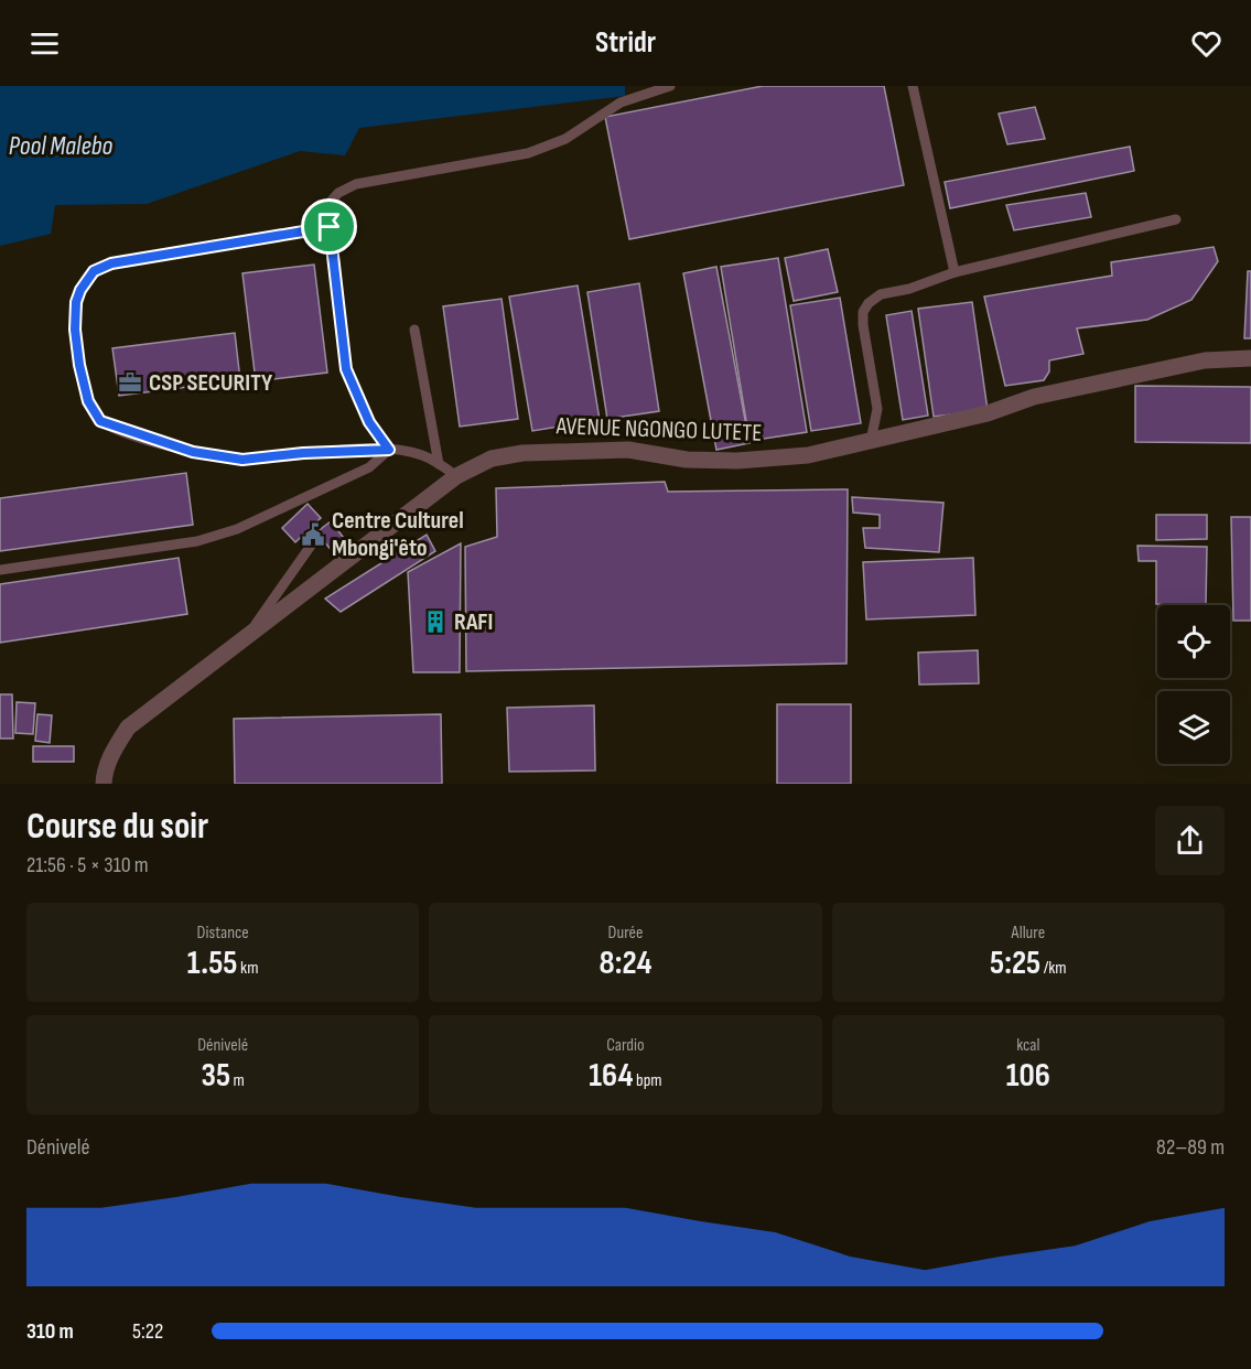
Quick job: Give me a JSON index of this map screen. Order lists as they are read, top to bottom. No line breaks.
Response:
{"streets":{"street":["AVENUE NGONGO LUTETE"]},"water":["Pool Malebo"],"places":{"office":["CSP SECURITY"],"public building":["Centre Culturel Mbongi'êto"],"building":["RAFI"]},"page":{"header":"Stridr","heading":["Course du soir","21:56 · 5 × 310 m"],"stats":[["Distance","1.55 km"],["Durée","8:24"],["Allure","5:25 /km"],["Dénivelé","35 m"],["Cardio","164 bpm"],["kcal","106"]],"chart":["Dénivelé","82–89 m"],"list":[{"name":"310 m","note":"5:22"}]}}
